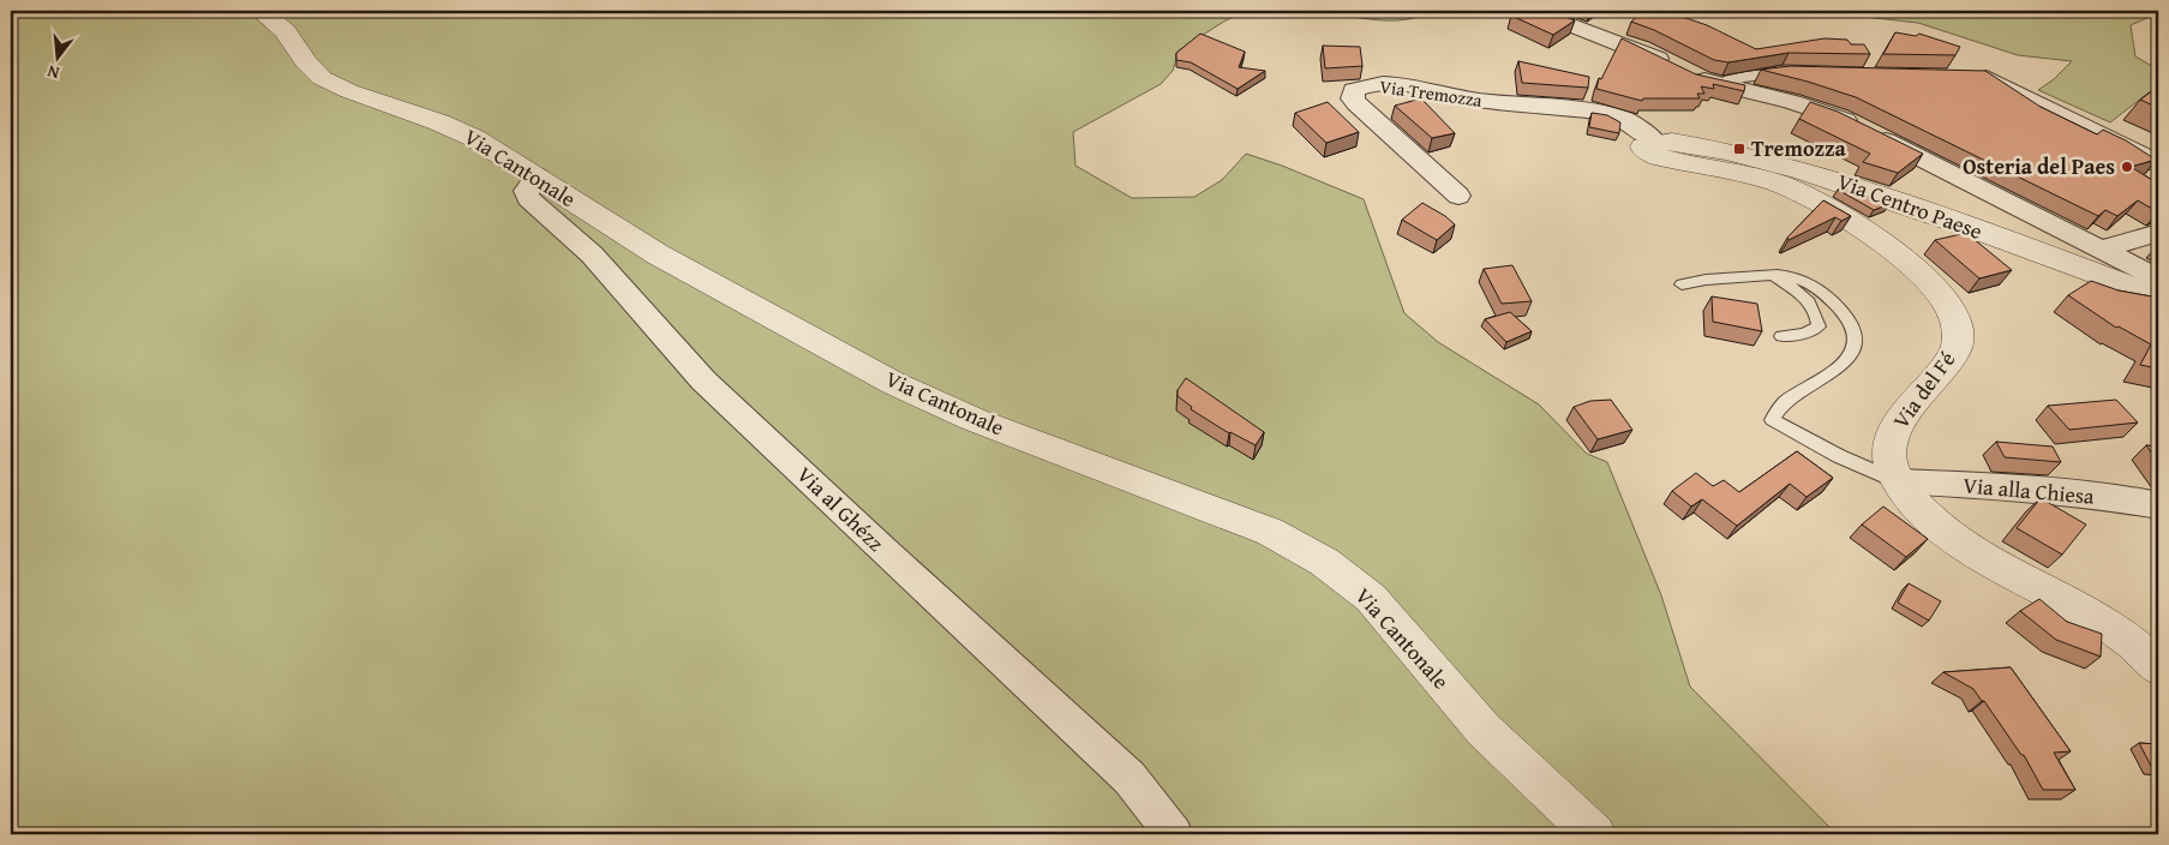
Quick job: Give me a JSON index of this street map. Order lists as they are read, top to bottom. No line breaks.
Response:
{"streets":{"street":["Via Tremozza","Via Cantonale","Via Centro Paese","Via del Fé","Via alla Chiesa","Via al Ghézz"]},"crossings":[["Via Tremozza","Via Centro Paese"],["Via Tremozza","Via del Fé"],["Via Cantonale","Via al Ghézz"],["Via Centro Paese","Via del Fé"],["Via del Fé","Via alla Chiesa"]],"places":{"transit":["Tremozza"],"other":["Osteria del Paes"]},"north":"bottom"}
